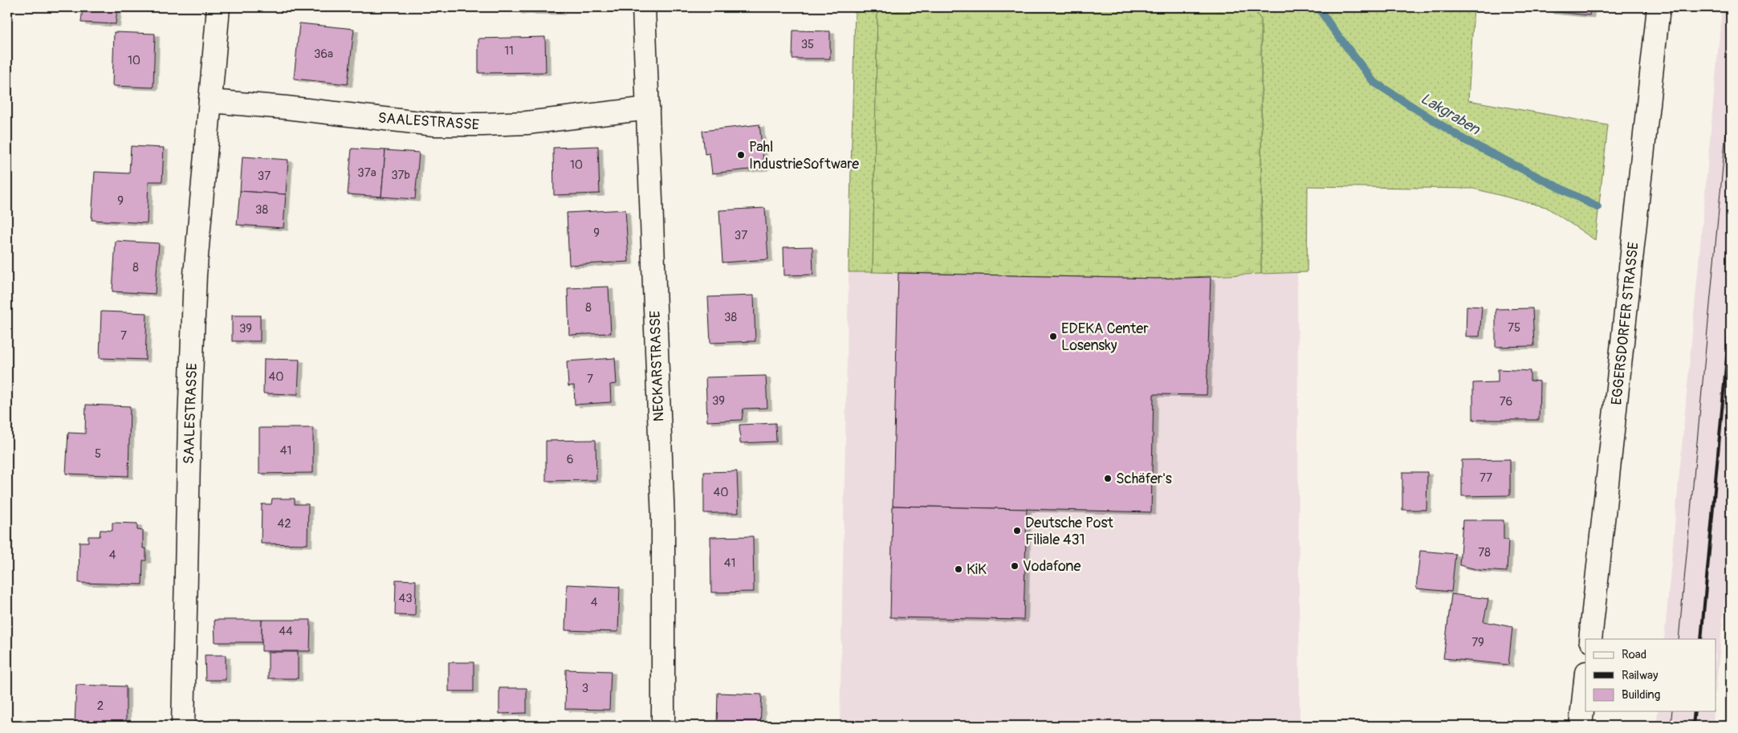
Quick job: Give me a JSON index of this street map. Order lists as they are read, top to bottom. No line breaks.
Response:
{"streets":{"street":["SAALESTRASSE","EGGERSDORFER STRASSE","NECKARSTRASSE"]},"crossings":[["SAALESTRASSE","NECKARSTRASSE"]],"water":["Lakgraben"],"places":["Pahl IndustrieSoftware","EDEKA Center Losensky","Schäfer's","Deutsche Post Filiale 431","Vodafone","KiK"],"house_numbers":["35","11","36a","10","10","37a","37b","37","9","38","9","37","8","8","38","75","39","7","40","7","39","76","41","5","6","77","40","42","78","4","41","43","4","44","79","3","2"],"legend":["Road","Railway","Building"]}
